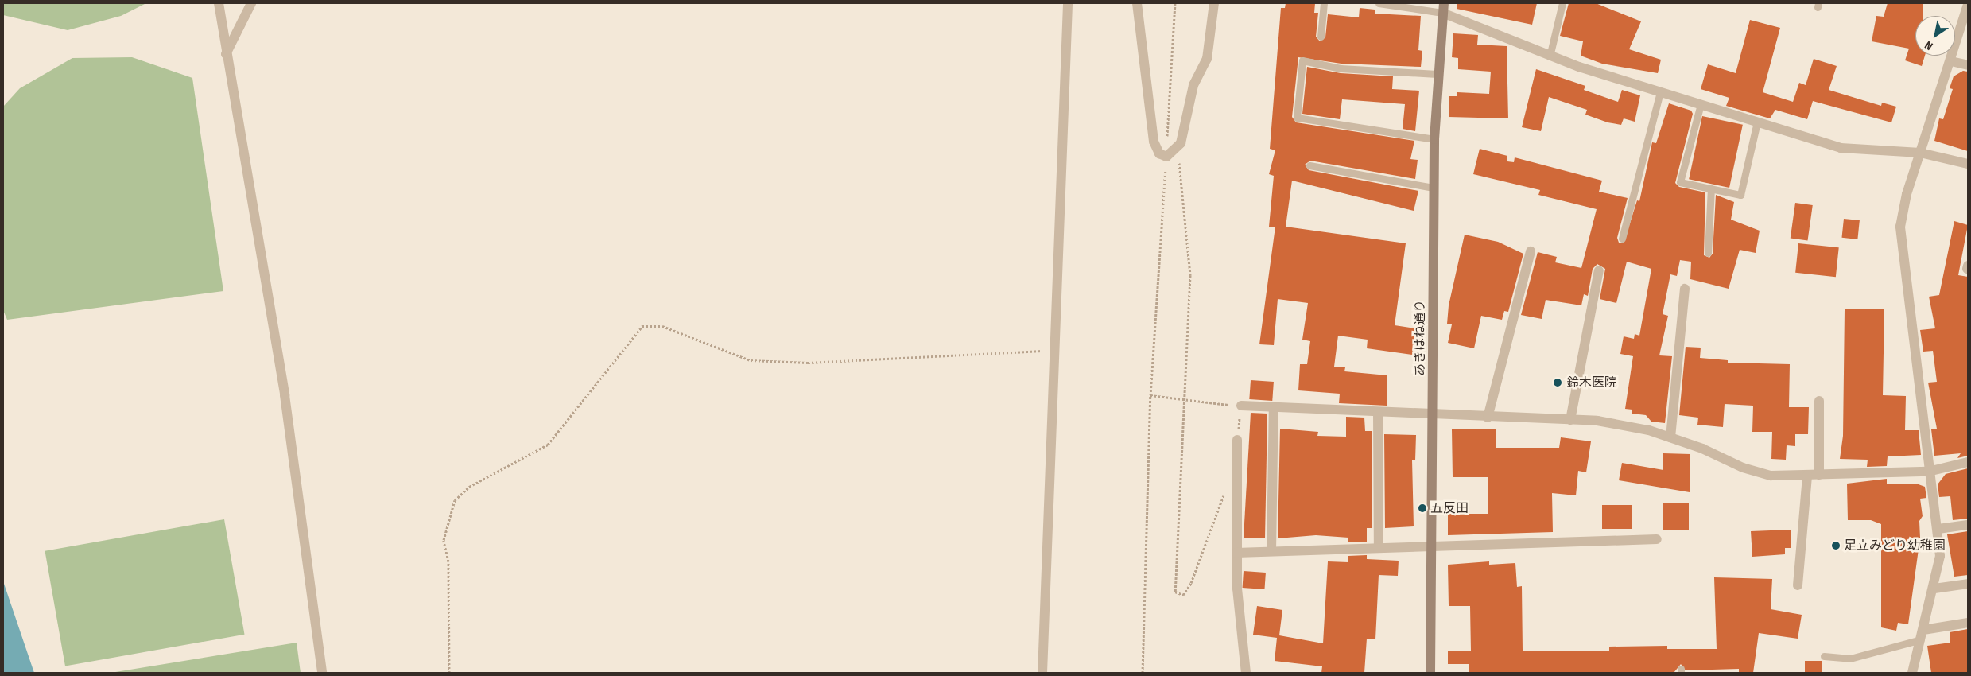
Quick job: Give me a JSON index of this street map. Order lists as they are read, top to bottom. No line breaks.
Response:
{"streets":{"street":["あきはね通り"]},"places":["鈴木医院","五反田","足立みどり幼稚園"],"north":"bottom left"}
